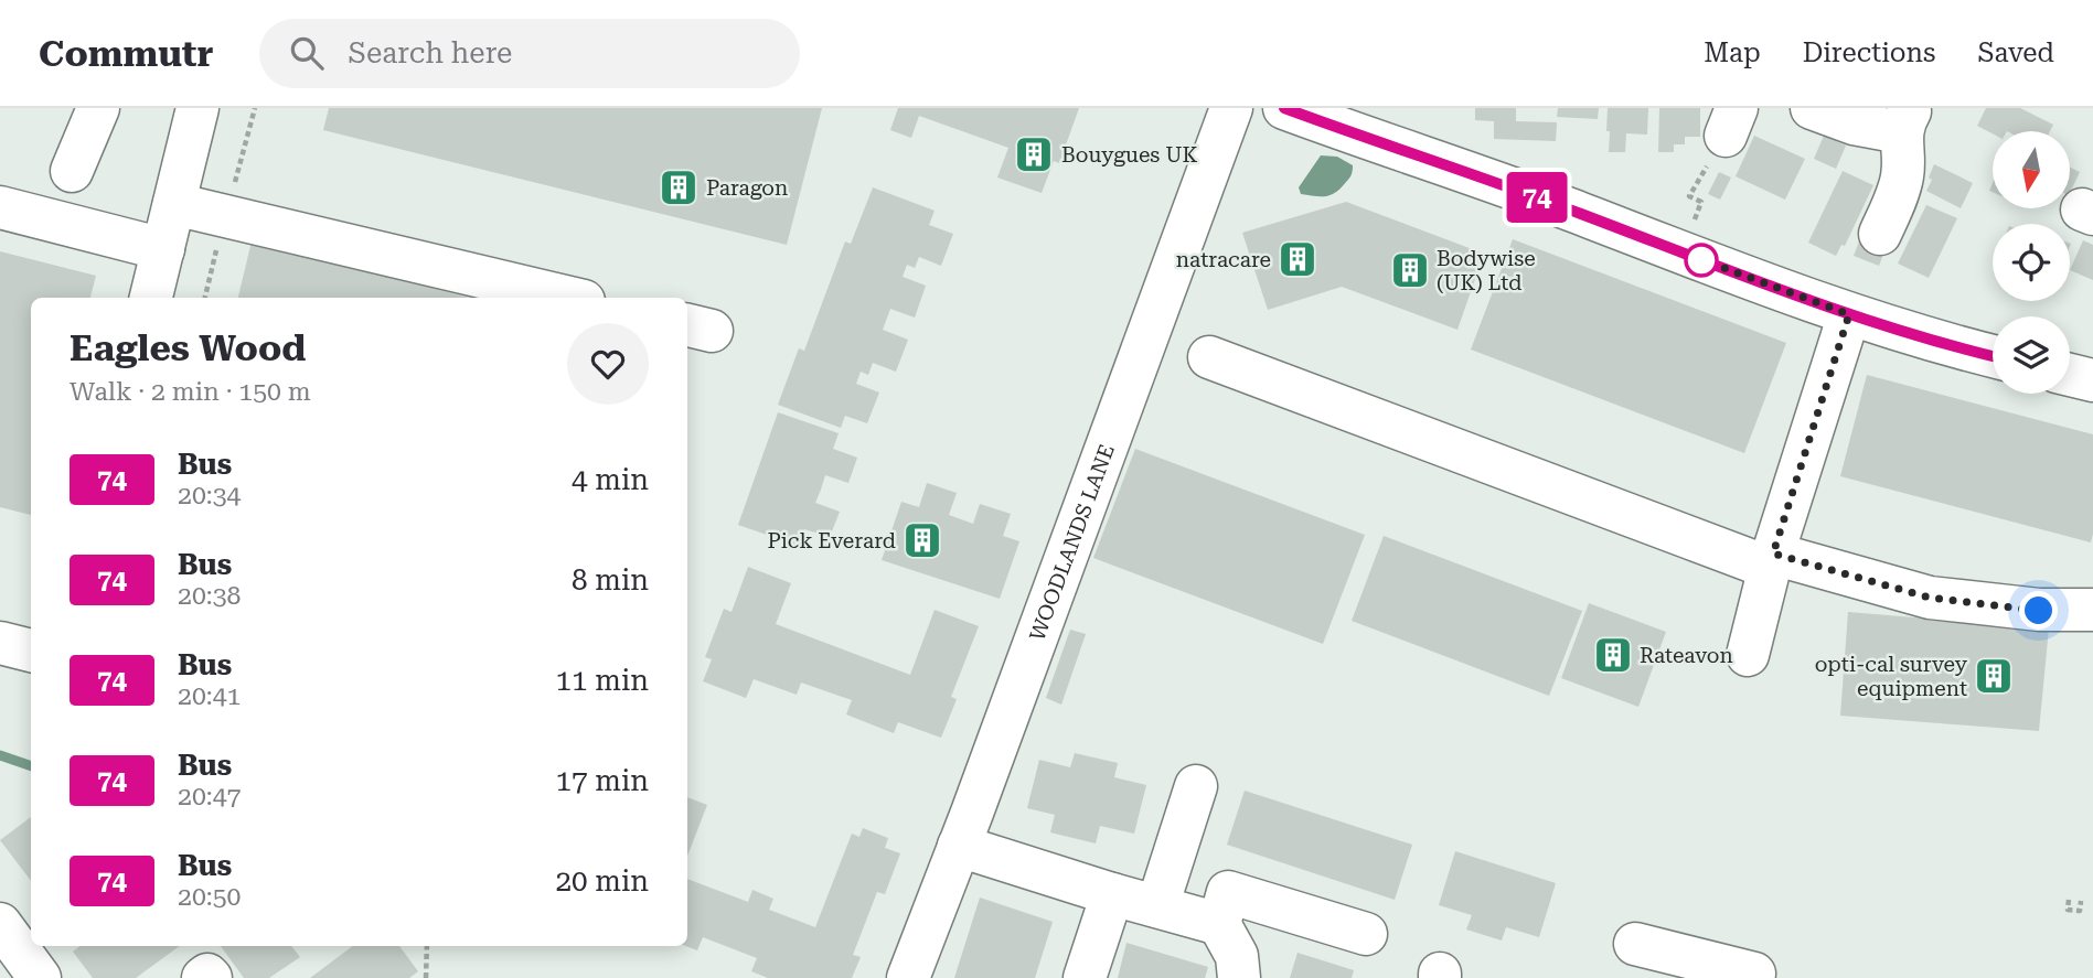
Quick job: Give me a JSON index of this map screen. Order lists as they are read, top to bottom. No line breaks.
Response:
{"streets":{"street":["WOODLANDS LANE"]},"places":{"building":["Bouygues UK","Paragon","natracare","Bodywise (UK) Ltd","Pick Everard","Rateavon","opti-cal survey equipment"]},"lines":["bus line 74"],"north":"bottom","page":{"header":"Commutr","search":"Search here","nav":["Map","Directions","Saved"],"on_map":"74","heading":["Eagles Wood","Walk · 2 min · 150 m"],"list":[{"mark":"74","name":"Bus","note":"20:34","value":"4 min"},{"mark":"74","name":"Bus","note":"20:38","value":"8 min"},{"mark":"74","name":"Bus","note":"20:41","value":"11 min"},{"mark":"74","name":"Bus","note":"20:47","value":"17 min"},{"mark":"74","name":"Bus","note":"20:50","value":"20 min"}]}}
